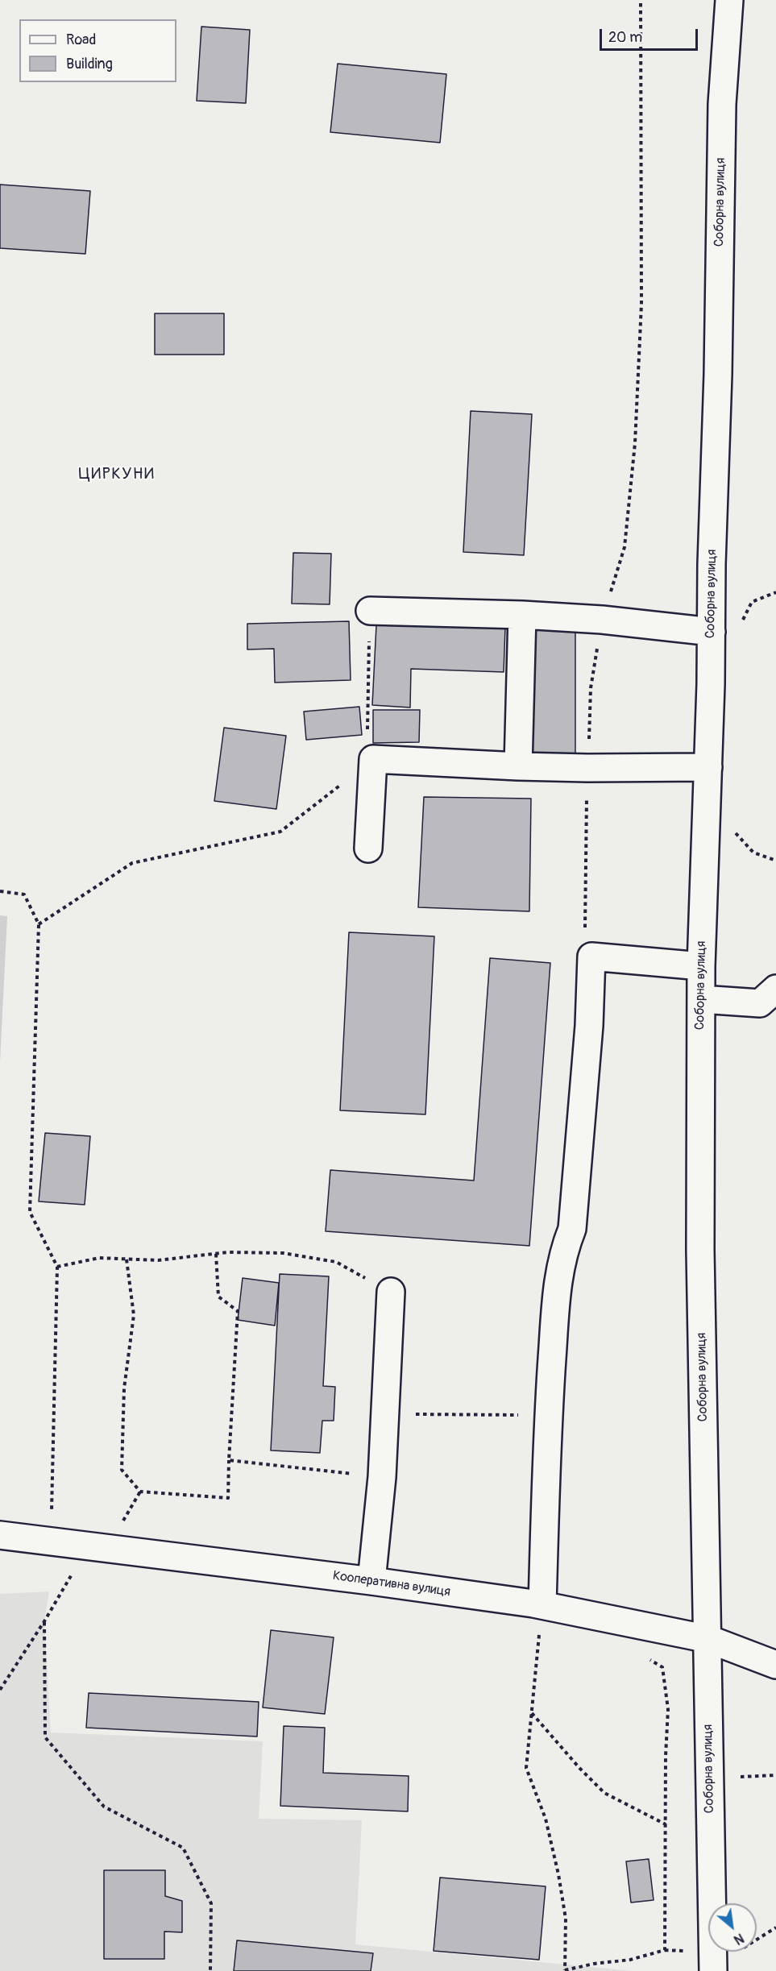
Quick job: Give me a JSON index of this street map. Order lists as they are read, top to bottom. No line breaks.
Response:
{"streets":{"street":["Соборна вулиця","Кооперативна вулиця"]},"crossings":[["Соборна вулиця","Кооперативна вулиця"]],"districts":["ЦИРКУНИ"],"legend":["Road","Building"],"scale_bar":"20 m","north":"bottom right"}
